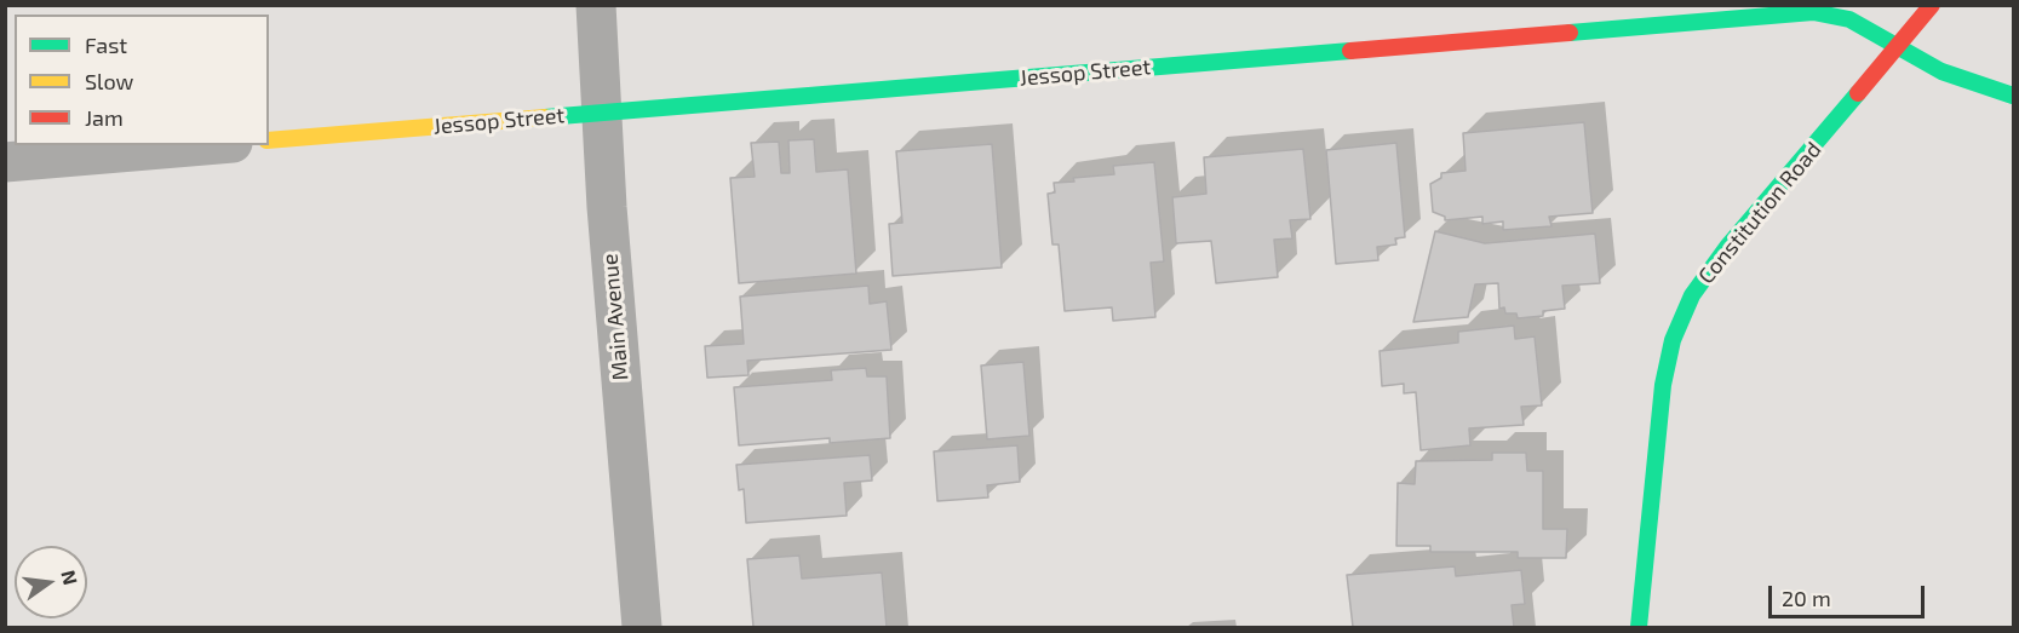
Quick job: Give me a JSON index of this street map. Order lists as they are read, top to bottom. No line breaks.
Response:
{"streets":{"street":["Jessop Street","Constitution Road","Main Avenue"]},"crossings":[["Jessop Street","Constitution Road"],["Jessop Street","Main Avenue"]],"legend":["Fast","Slow","Jam"],"scale_bar":"20 m","north":"right"}
